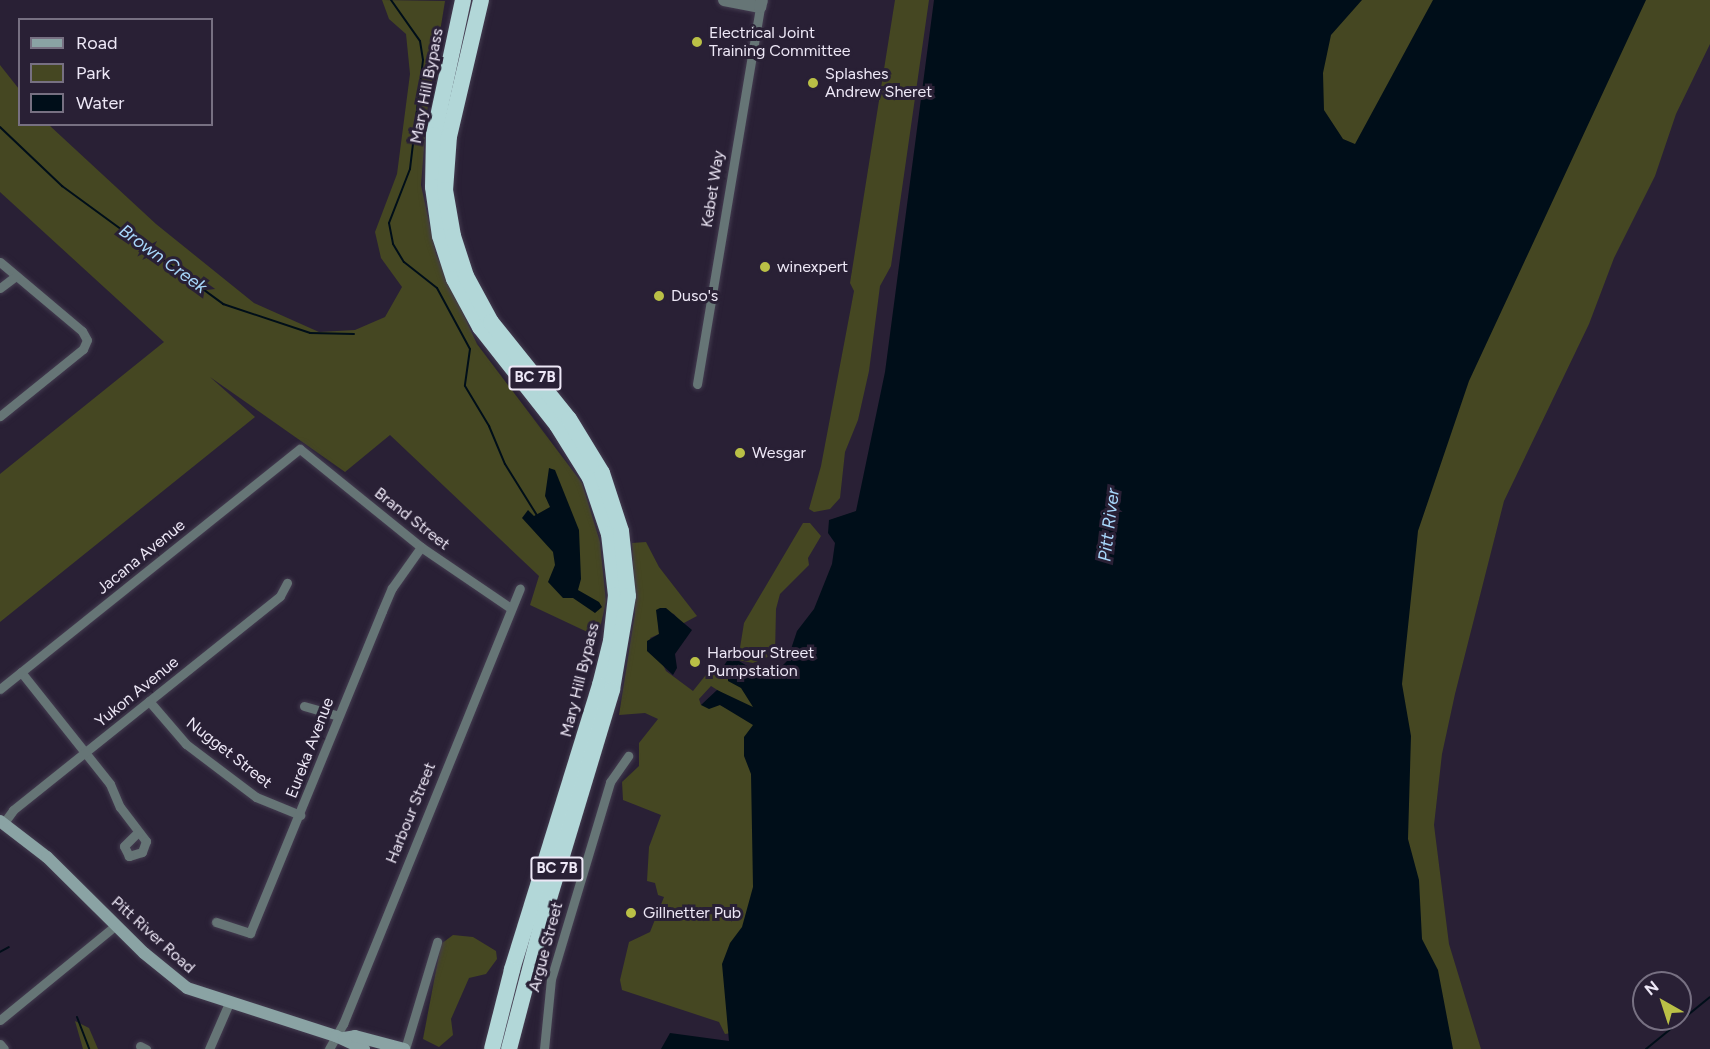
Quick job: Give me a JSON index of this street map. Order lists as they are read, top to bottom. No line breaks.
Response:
{"streets":{"highway":["Mary Hill Bypass","BC 7B"],"main road":["Pitt River Road"],"street":["Kebet Way","Brand Street","Jacana Avenue","Yukon Avenue","Eureka Avenue","Nugget Street","Harbour Street","Argue Street"]},"crossings":[["Brand Street","Jacana Avenue"],["Brand Street","Eureka Avenue"],["Brand Street","Harbour Street"],["Yukon Avenue","Nugget Street"],["Yukon Avenue","Pitt River Road"],["Eureka Avenue","Nugget Street"],["Harbour Street","Pitt River Road"]],"water":["Brown Creek","Pitt River"],"places":["Electrical Joint Training Committee","Splashes Andrew Sheret","winexpert","Duso's","Wesgar","Harbour Street Pumpstation","Gillnetter Pub"],"legend":["Road","Park","Water"],"north":"top left"}
